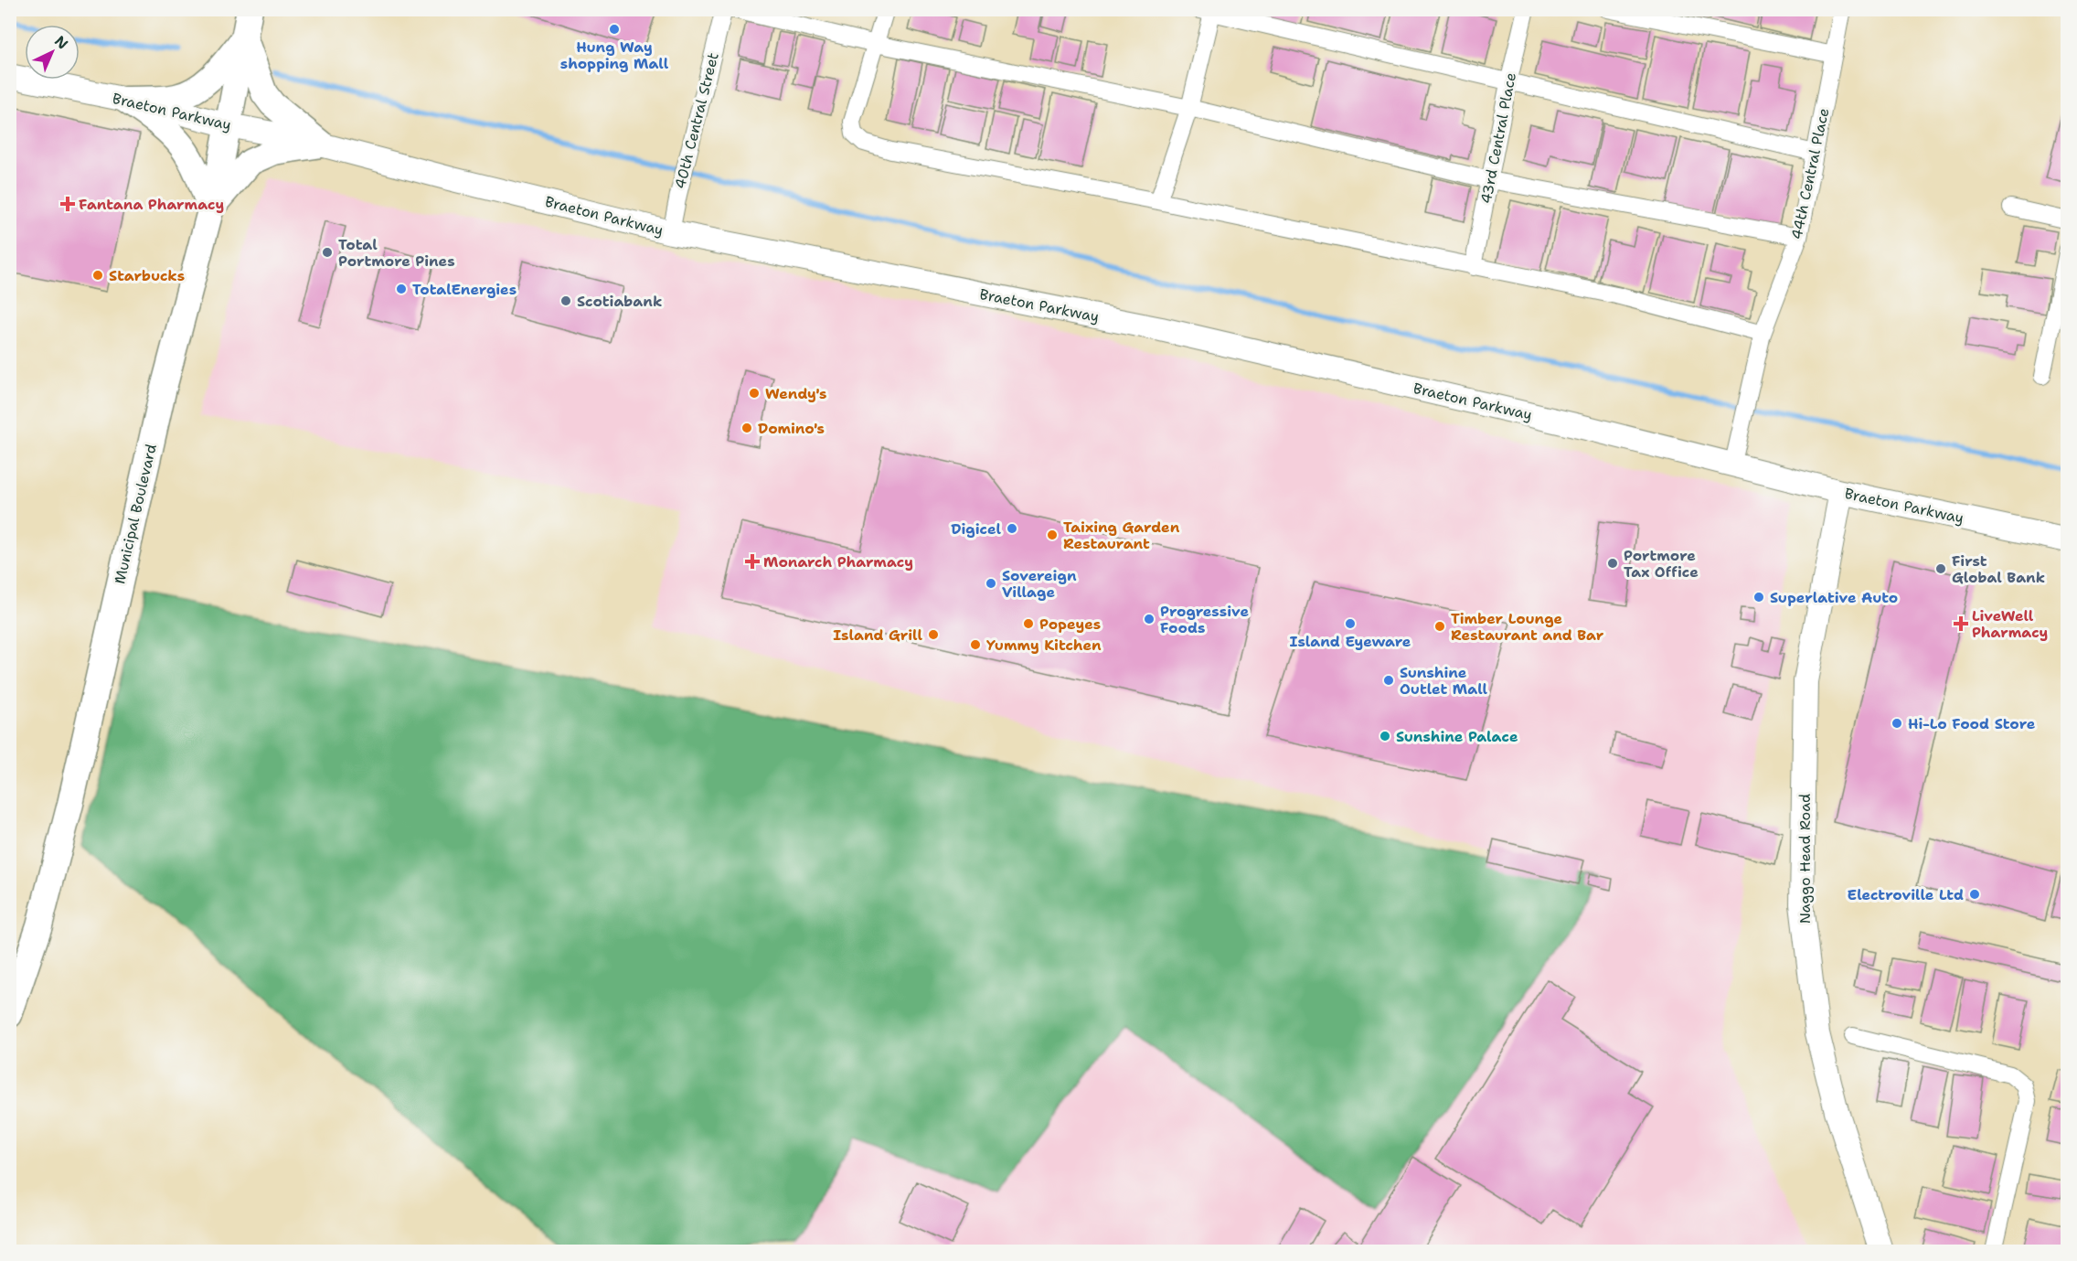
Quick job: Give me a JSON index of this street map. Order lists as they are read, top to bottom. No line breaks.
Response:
{"streets":{"main road":["Braeton Parkway","Municipal Boulevard","Naggo Head Road"],"street":["40th Central Street","43rd Central Place","44th Central Place"]},"crossings":[["Braeton Parkway","40th Central Street"],["Braeton Parkway","44th Central Place"],["Braeton Parkway","Municipal Boulevard"],["Braeton Parkway","Naggo Head Road"]],"places":{"other":["Hung Way shopping Mall","Total Portmore Pines","Starbucks","TotalEnergies","Scotiabank","Wendy's","Domino's","Digicel","Taixing Garden Restaurant","Portmore Tax Office","First Global Bank","Sovereign Village","Superlative Auto","Progressive Foods","Popeyes","Island Eyeware","Timber Lounge Restaurant and Bar","Island Grill","Yummy Kitchen","Sunshine Outlet Mall","Hi-Lo Food Store","Sunshine Palace","Electroville Ltd"],"health":["Fantana Pharmacy","Monarch Pharmacy","LiveWell Pharmacy"]},"north":"top right"}
